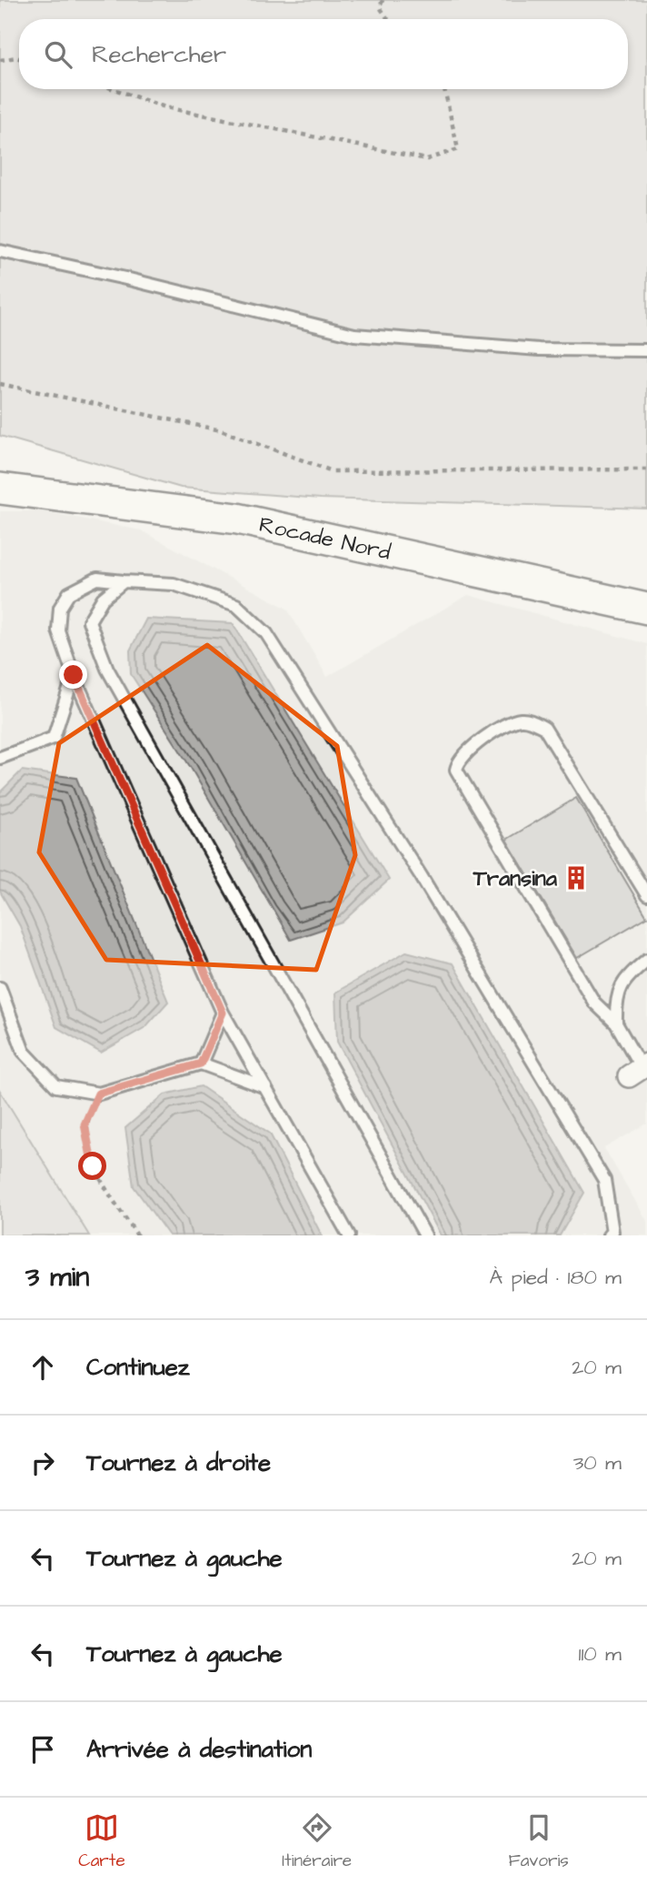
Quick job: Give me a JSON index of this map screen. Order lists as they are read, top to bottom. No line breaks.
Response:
{"streets":{"main road":["Rocade Nord"]},"places":{"building":["Transina"]},"page":{"search":"Rechercher","heading":["3 min","À pied · 180 m"],"list":[["Continuez","20 m"],["Tournez à droite","30 m"],["Tournez à gauche","20 m"],["Tournez à gauche","110 m"],"Arrivée à destination"],"nav":["Carte","Itinéraire","Favoris"]}}
